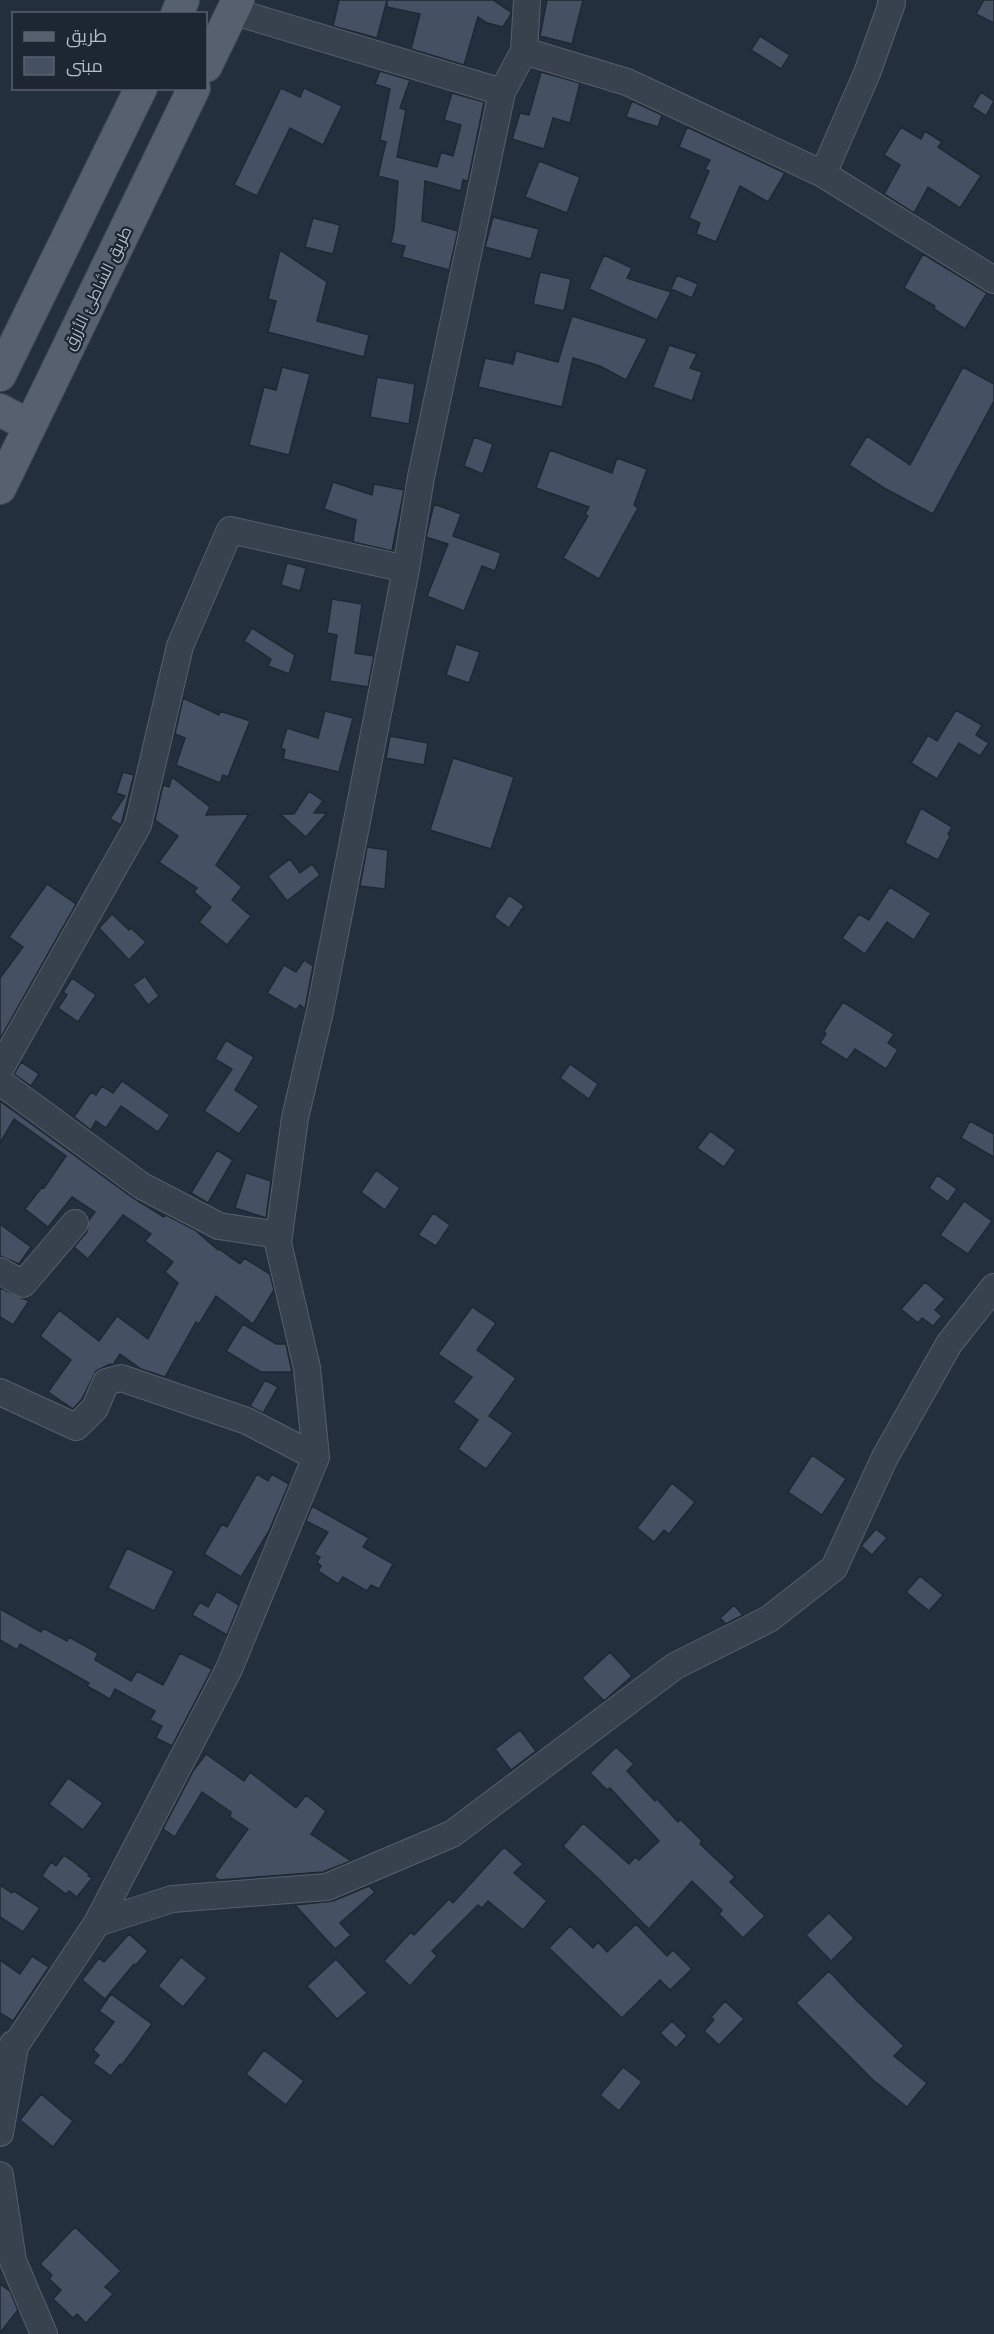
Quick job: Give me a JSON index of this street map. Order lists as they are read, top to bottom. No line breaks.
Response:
{"streets":{"main road":["طريق الشاطئ الأزرق"]},"legend":["طريق","مبنى"]}
